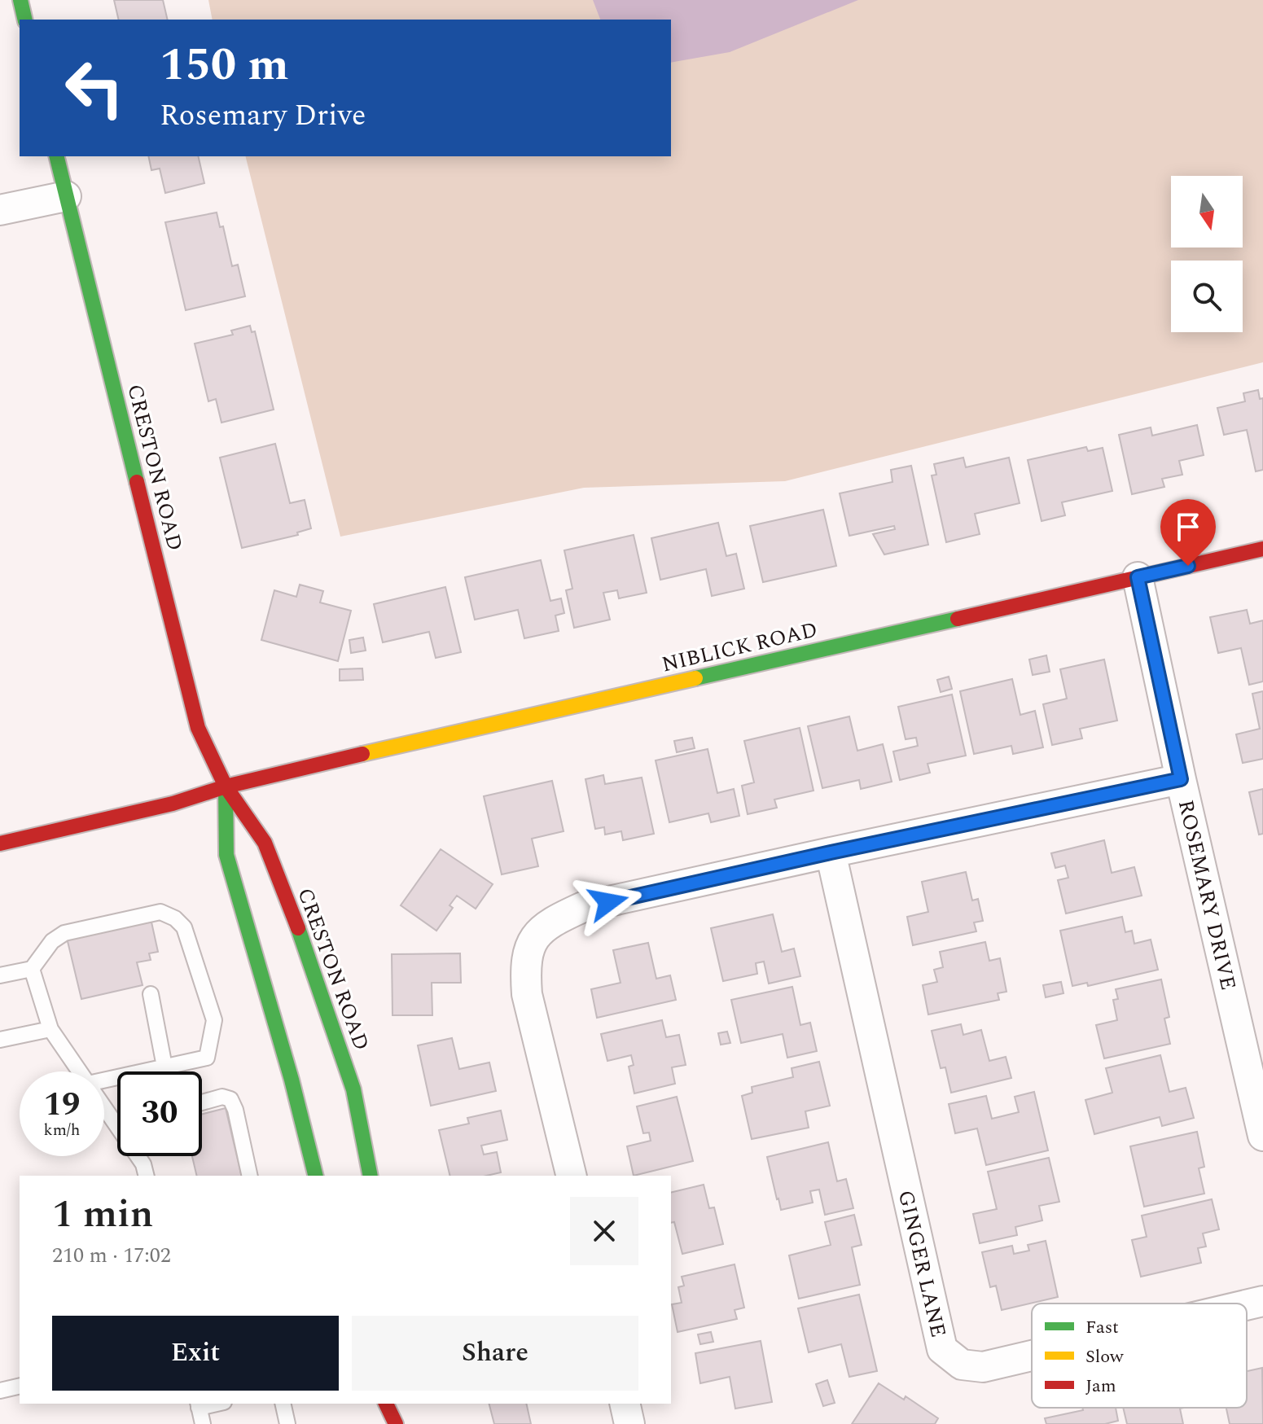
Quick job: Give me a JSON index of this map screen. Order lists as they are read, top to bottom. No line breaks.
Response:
{"streets":{"main road":["CRESTON ROAD","NIBLICK ROAD"],"street":["ROSEMARY DRIVE","GINGER LANE"]},"crossings":[["CRESTON ROAD","NIBLICK ROAD"],["NIBLICK ROAD","ROSEMARY DRIVE"]],"legend":["Fast","Slow","Jam"],"north":"bottom","page":{"turn":["150 m","Rosemary Drive"],"speed":"19 km/h","limit":"30","heading":["1 min","210 m · 17:02"],"buttons":["Exit","Share"]}}
